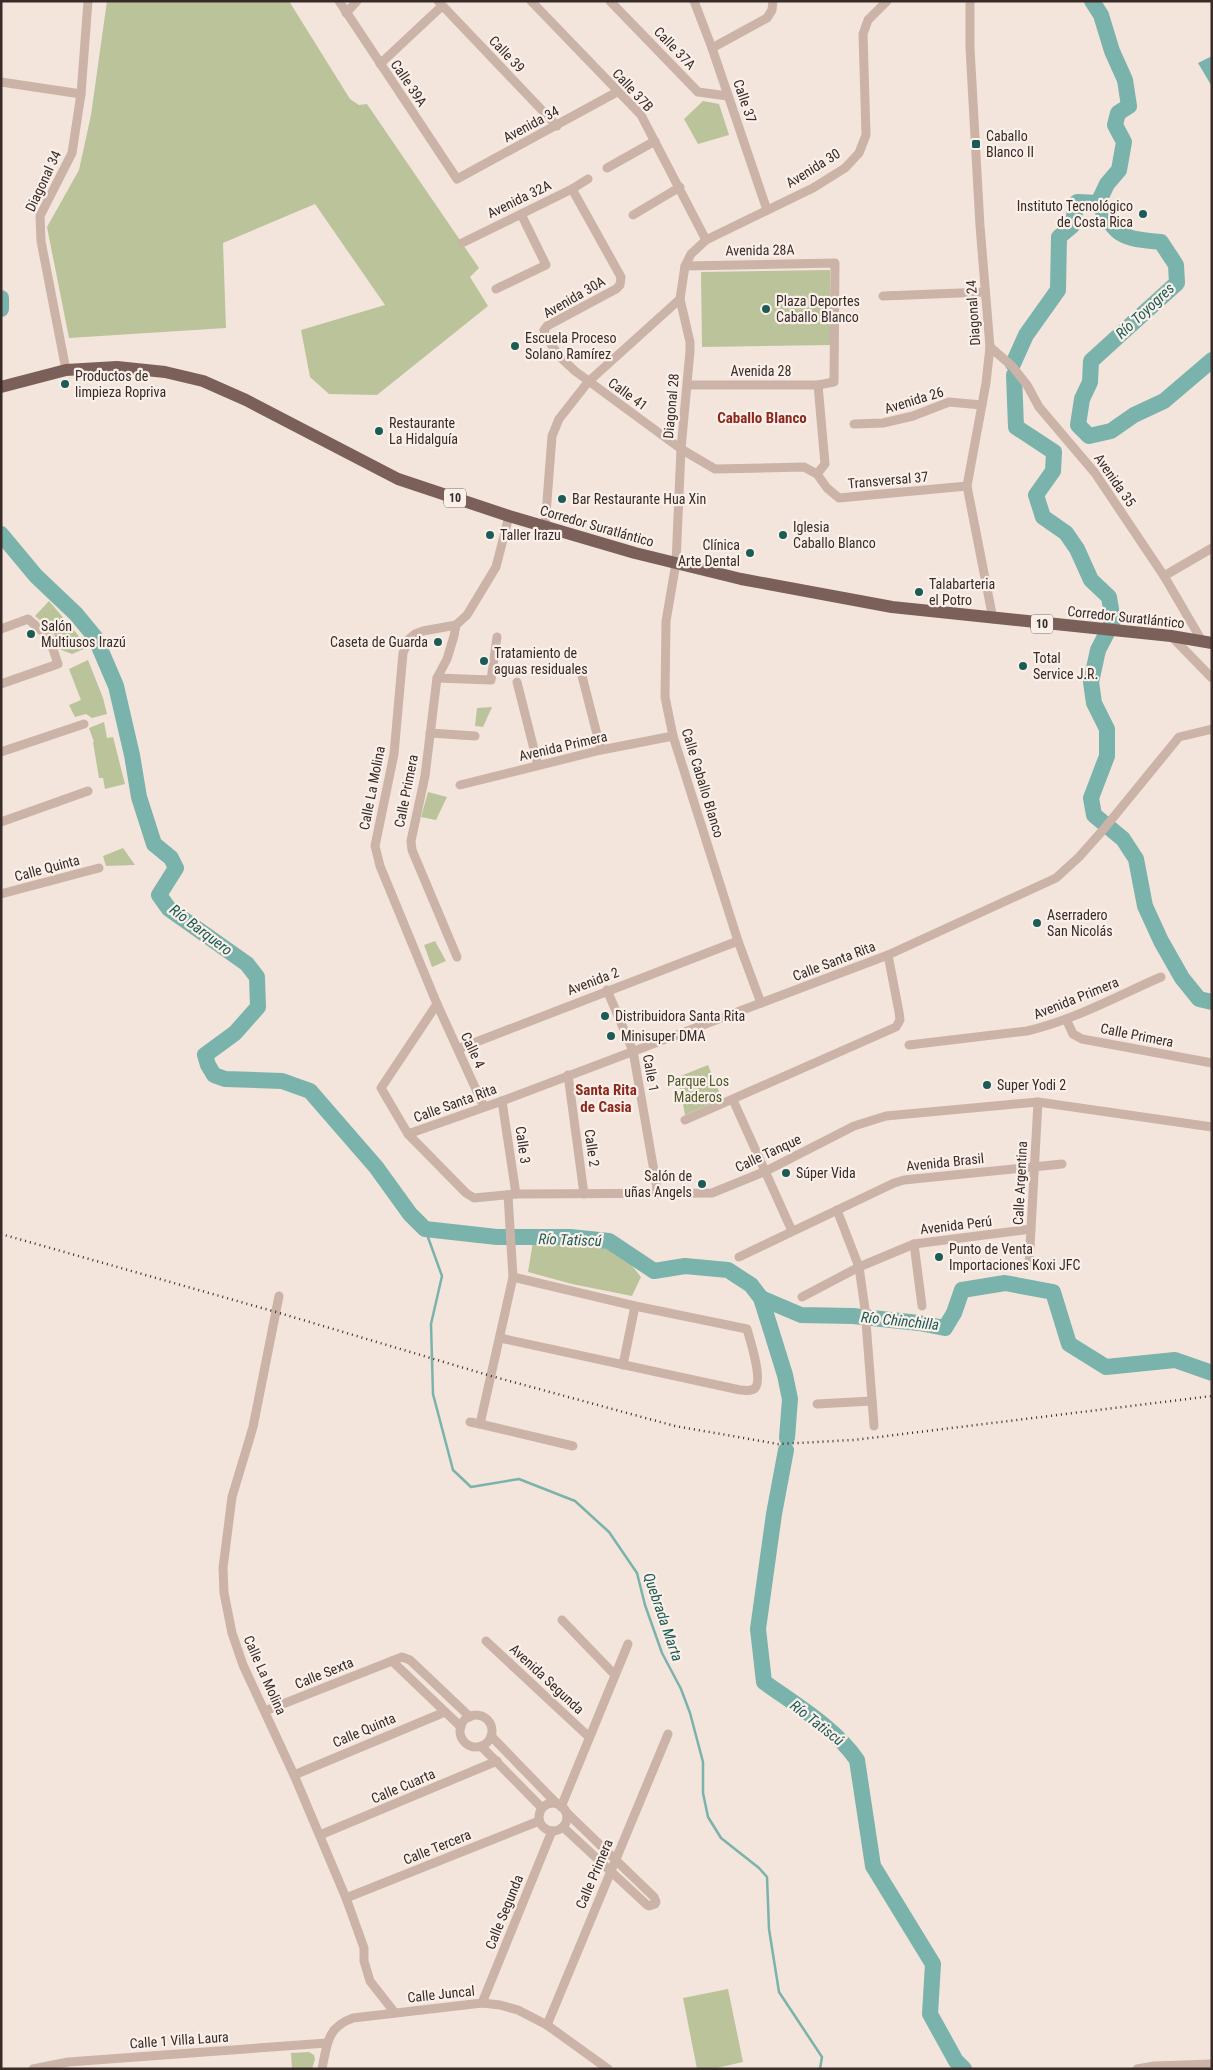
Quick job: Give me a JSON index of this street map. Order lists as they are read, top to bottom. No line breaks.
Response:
{"streets":{"main road":["10","Corredor Suratlántico"],"street":["Calle 37A","Calle 39","Calle 39A","Calle 37B","Calle 37","Avenida 34","Avenida 30","Diagonal 34","Avenida 32A","Avenida 28A","Avenida 30A","Diagonal 24","Avenida 28","Calle 41","Avenida 26","Diagonal 28","Transversal 37","Avenida 35","Avenida Primera","Calle Caballo Blanco","Calle La Molina","Calle Primera","Calle Quinta","Calle Santa Rita","Avenida 2","Calle 4","Calle 1","Calle 3","Calle 2","Calle Tanque","Avenida Brasil","Calle Argentina","Avenida Perú","Calle Sexta","Avenida Segunda","Calle Cuarta","Calle Tercera","Calle Segunda","Calle Juncal","Calle 1 Villa Laura"]},"crossings":[["Calle 37A","Calle 37"],["Calle 39","Avenida 34"],["Calle 39A","Avenida 34"],["Calle 37B","Avenida 34"],["Calle 37B","Avenida 30"],["Calle 37","Avenida 30"],["Avenida 30","Diagonal 28"],["Diagonal 34","Corredor Suratlántico"],["Avenida 32A","Avenida 30A"],["Avenida 28A","Avenida 28"],["Avenida 28A","Diagonal 28"],["Avenida 30A","Calle 41"],["Diagonal 24","Avenida 26"],["Diagonal 24","Transversal 37"],["Diagonal 24","Avenida 35"],["Diagonal 24","Corredor Suratlántico"],["Avenida 28","Diagonal 28"],["Calle 41","Diagonal 28"],["Diagonal 28","Corredor Suratlántico"],["Diagonal 28","Calle Caballo Blanco"],["Avenida 35","Corredor Suratlántico"],["Corredor Suratlántico","Calle Caballo Blanco"],["Avenida Primera","Calle Caballo Blanco"],["Avenida Primera","Calle Primera"],["Calle Caballo Blanco","Calle Santa Rita"],["Calle Caballo Blanco","Avenida 2"],["Calle La Molina","Calle Primera"],["Calle La Molina","Calle Quinta"],["Calle La Molina","Calle 4"],["Calle La Molina","Calle Tanque"],["Calle La Molina","Calle Sexta"],["Calle La Molina","Calle Cuarta"],["Calle La Molina","Calle Tercera"],["Calle La Molina","Calle Juncal"],["Calle Primera","Calle Juncal"],["Calle Santa Rita","Calle 4"],["Calle Santa Rita","Calle 1"],["Calle Santa Rita","Calle 3"],["Calle Santa Rita","Calle 2"],["Calle Santa Rita","Calle Tanque"],["Avenida 2","Calle 4"],["Avenida 2","Calle 1"],["Calle 4","Calle Tanque"],["Calle 1","Calle Tanque"],["Calle 3","Calle Tanque"],["Calle 2","Calle Tanque"],["Calle Tanque","Calle Argentina"],["Avenida Brasil","Calle Argentina"],["Calle Argentina","Avenida Perú"],["Calle Tercera","Calle Segunda"],["Calle Segunda","Calle Juncal"],["Calle Juncal","Calle 1 Villa Laura"]],"districts":["Caballo Blanco","Santa Rita de Casia"],"water":["Río Toyogres","Río Barquero","Río Tatiscú","Río Chinchilla","Quebrada Marta"],"parks":["Parque Los Maderos"],"places":{"transit":["Caballo Blanco II"],"other":["Instituto Tecnológico de Costa Rica","Plaza Deportes Caballo Blanco","Escuela Proceso Solano Ramírez","Productos de limpieza Ropriva","Restaurante La Hidalguía","Bar Restaurante Hua Xin","Taller Irazu","Iglesia Caballo Blanco","Clínica Arte Dental","Talabarteria el Potro","Salón Multiusos Irazú","Caseta de Guarda","Tratamiento de aguas residuales","Total Service J.R.","Aserradero San Nicolás","Distribuidora Santa Rita","Minisuper DMA","Super Yodi 2","Súper Vida","Salón de uñas Angels","Punto de Venta Importaciones Koxi JFC"]}}
